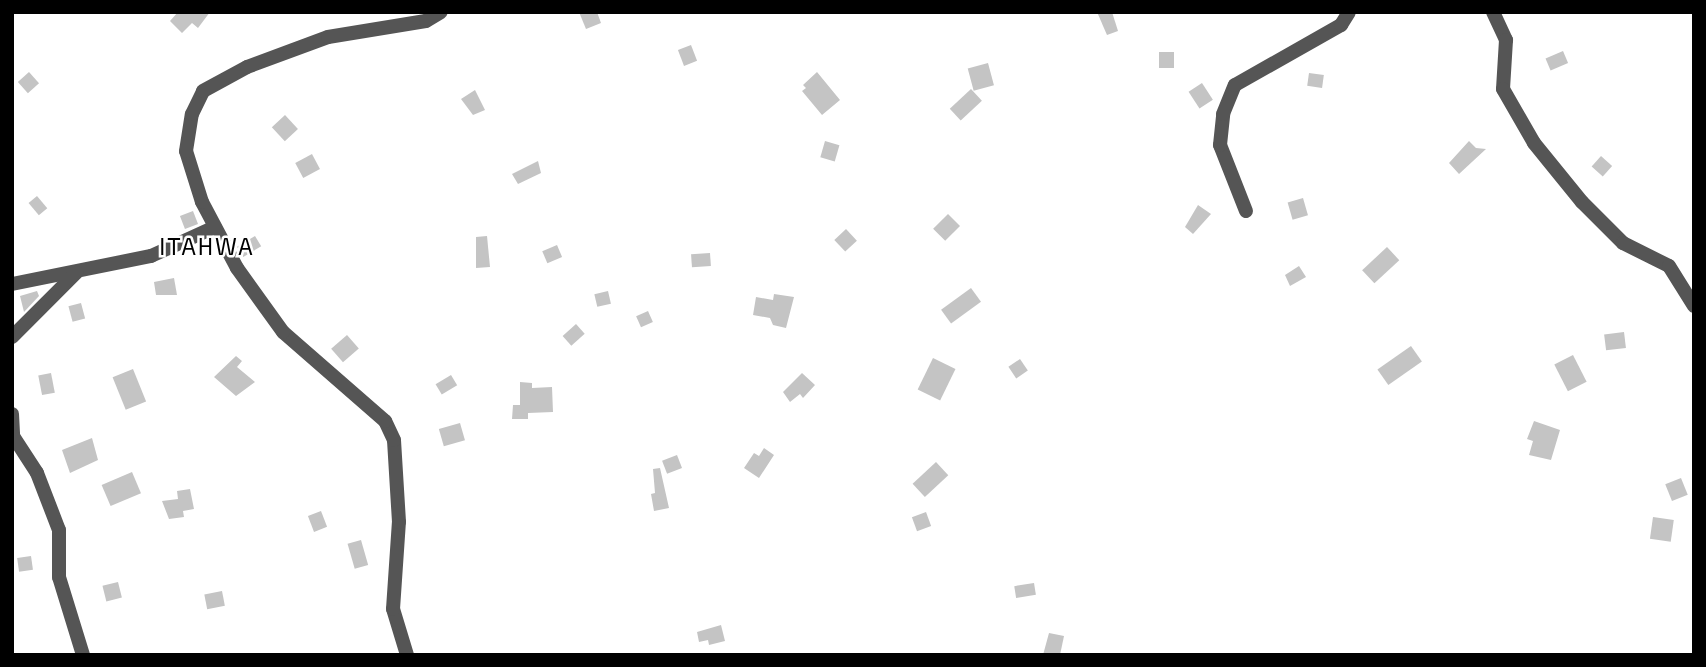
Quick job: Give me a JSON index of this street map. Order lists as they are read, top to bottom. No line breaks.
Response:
{"districts":["ITAHWA"]}
